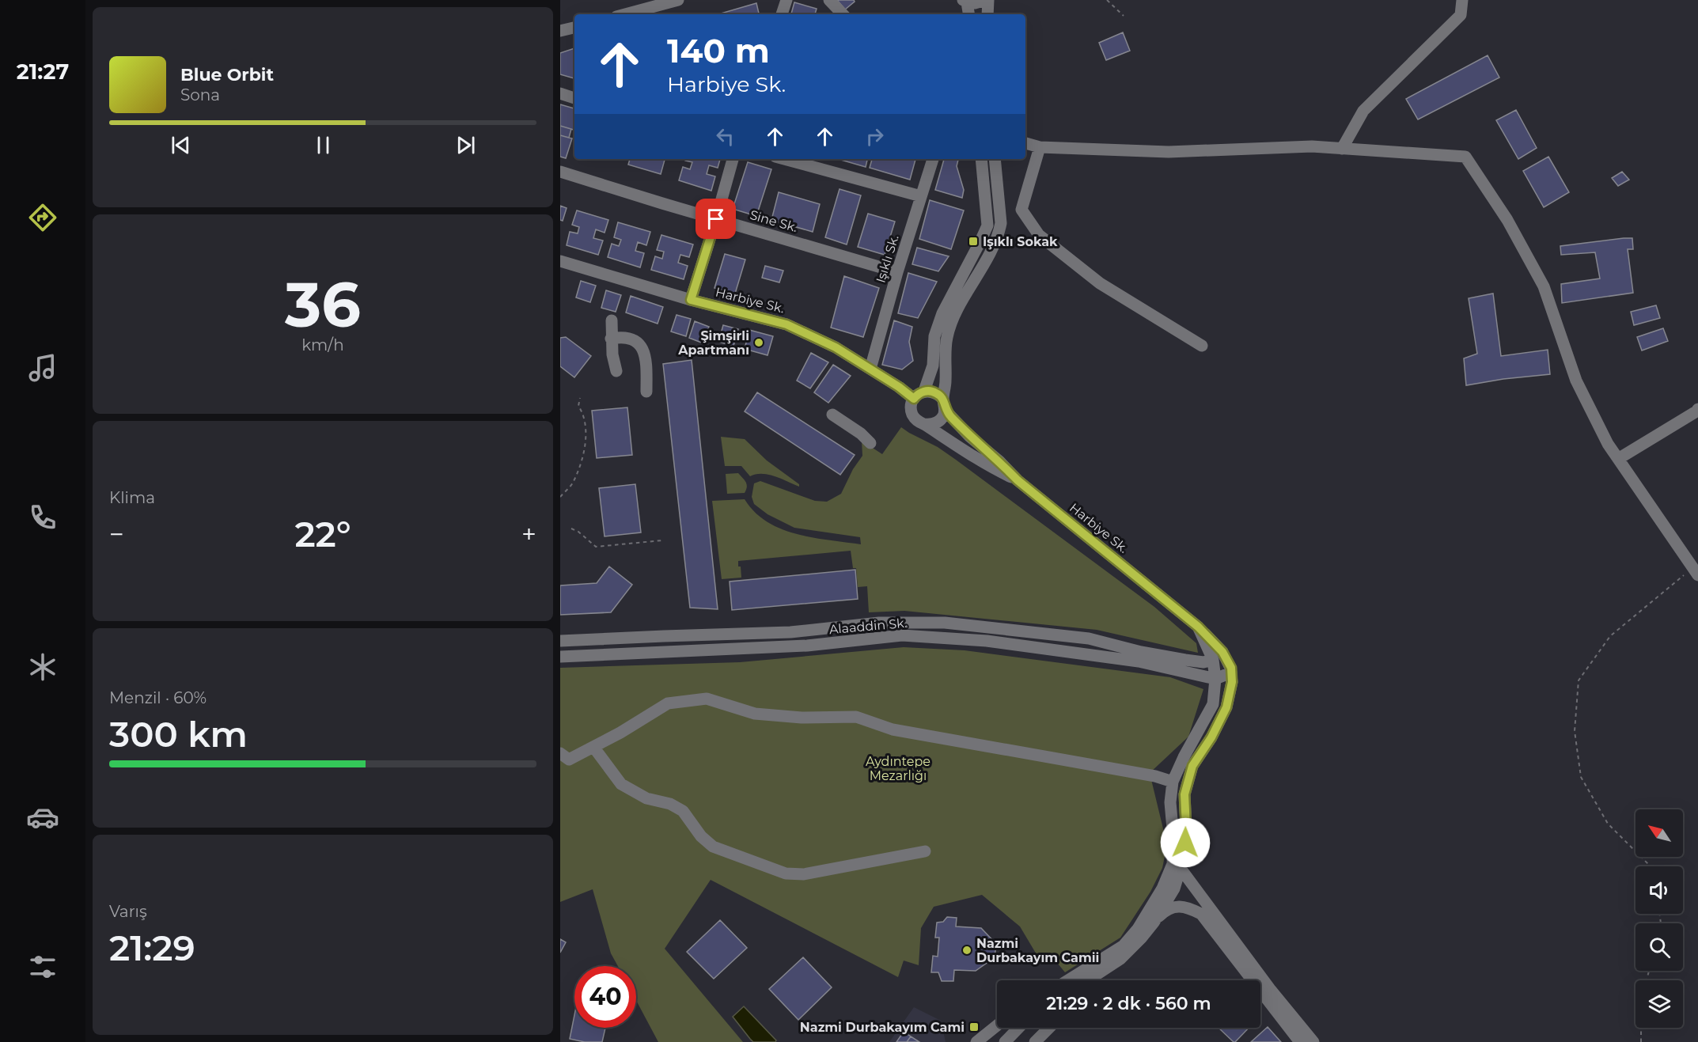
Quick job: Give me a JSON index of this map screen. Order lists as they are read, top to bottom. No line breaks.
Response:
{"streets":{"street":["Sine Sk.","Işıklı Sk.","Harbiye Sk.","Alaaddin Sk."]},"crossings":[["Sine Sk.","Işıklı Sk."],["Işıklı Sk.","Harbiye Sk."],["Harbiye Sk.","Alaaddin Sk."]],"parks":["Aydıntepe Mezarlığı"],"places":{"transit":["Işıklı Sokak","Nazmi Durbakayım Cami"],"other":["Şimşirli Apartmanı","Nazmi Durbakayım Camii"]},"north":"top left","page":{"tabs":"21:27","turn":["140 m","Harbiye Sk."],"song":["Blue Orbit","Sona"],"tile":[["36","km/h"],"Klima",["Menzil · 60%","300 km"],["Varış","21:29"]],"heat":["−","22°","+"],"limit":"40","trip":"21:29 · 2 dk · 560 m"}}
